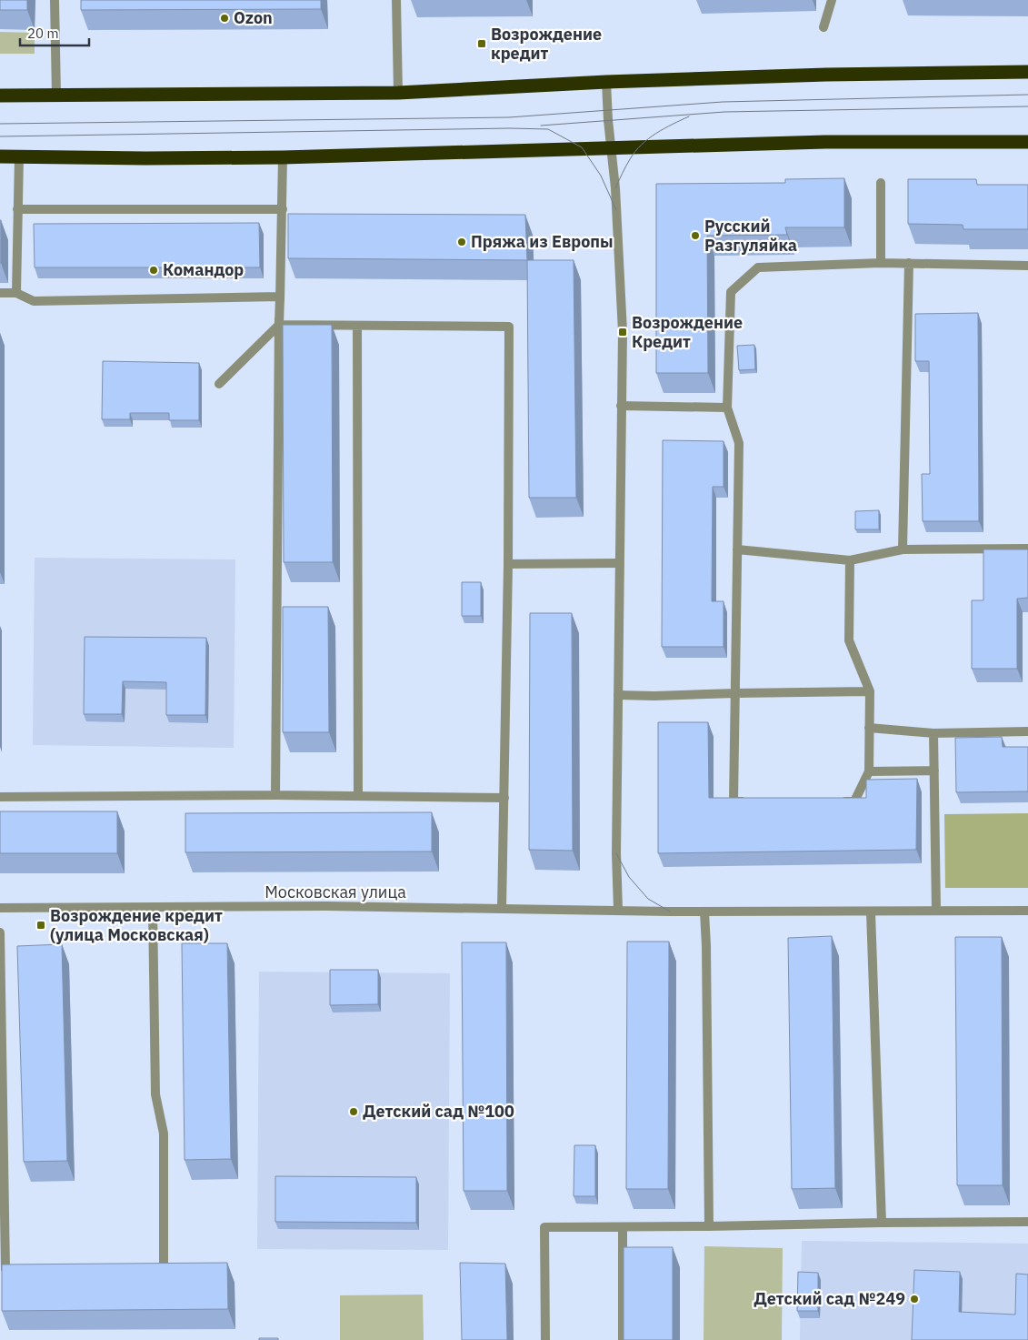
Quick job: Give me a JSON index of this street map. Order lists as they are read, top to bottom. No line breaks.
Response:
{"streets":{"street":["Московская улица"]},"places":{"other":["Ozon","Русский Разгуляйка","Пряжа из Европы","Командор","Детский сад №100","Детский сад №249"],"transit":["Возрождение кредит","Возрождение Кредит","Возрождение кредит (улица Московская)"]},"scale_bar":"20 m"}
